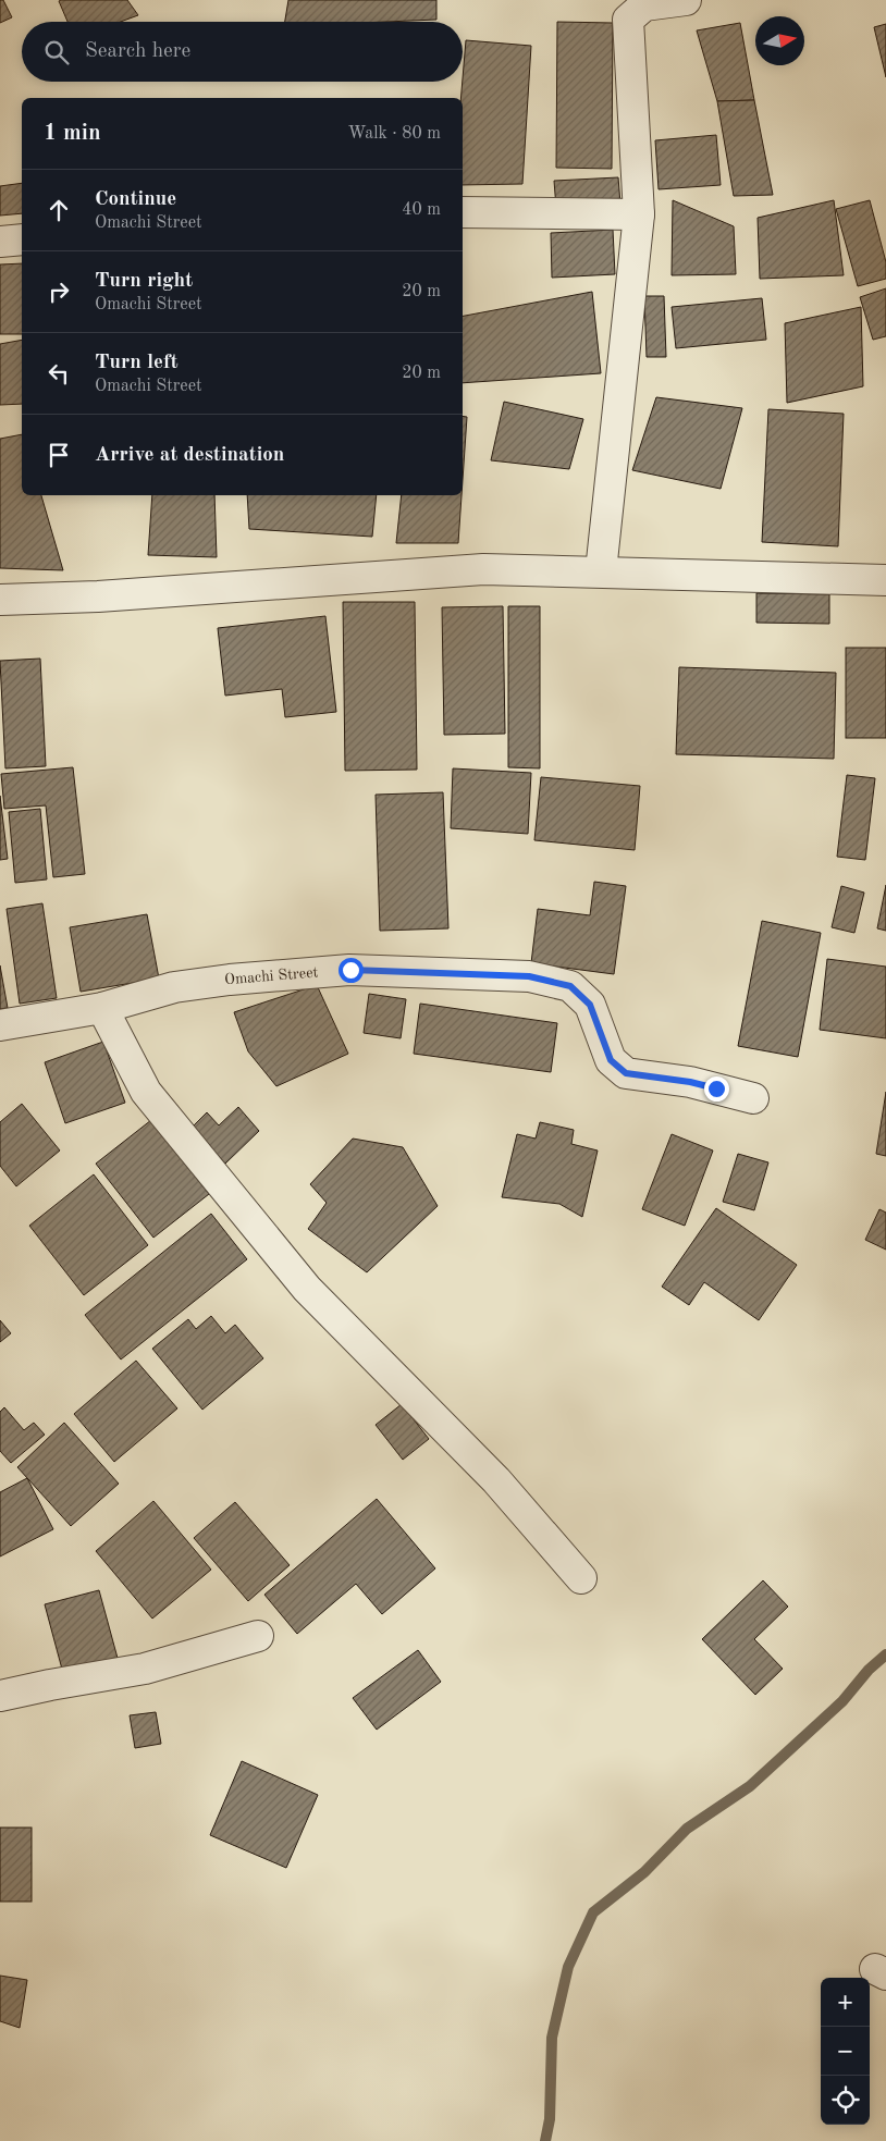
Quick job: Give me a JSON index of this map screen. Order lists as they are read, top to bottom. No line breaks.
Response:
{"streets":{"street":["Omachi Street"]},"north":"right","page":{"search":"Search here","heading":["1 min","Walk · 80 m"],"list":[["Continue","Omachi Street","40 m"],["Turn right","Omachi Street","20 m"],["Turn left","Omachi Street","20 m"],"Arrive at destination"],"map_buttons":["+","−"]}}
